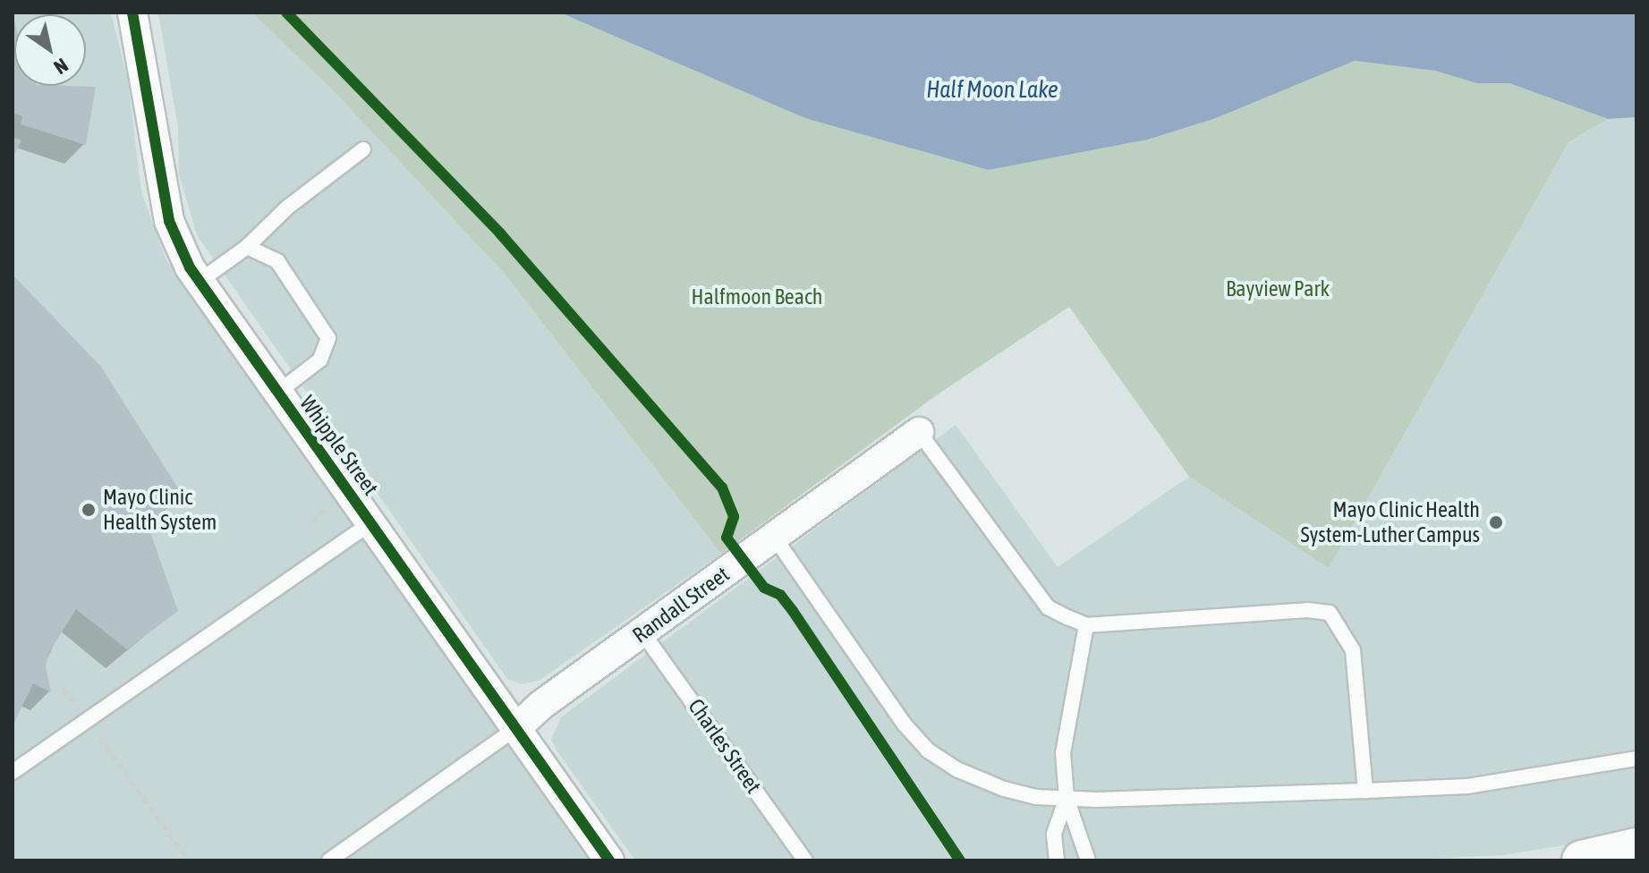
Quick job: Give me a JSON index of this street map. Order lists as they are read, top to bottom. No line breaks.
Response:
{"streets":{"street":["Whipple Street","Randall Street"],"lane":["Charles Street"]},"crossings":[["Whipple Street","Randall Street"],["Randall Street","Charles Street"]],"water":["Half Moon Lake"],"parks":["Bayview Park","Halfmoon Beach"],"places":["Mayo Clinic Health System","Mayo Clinic Health System-Luther Campus"],"north":"bottom right"}
